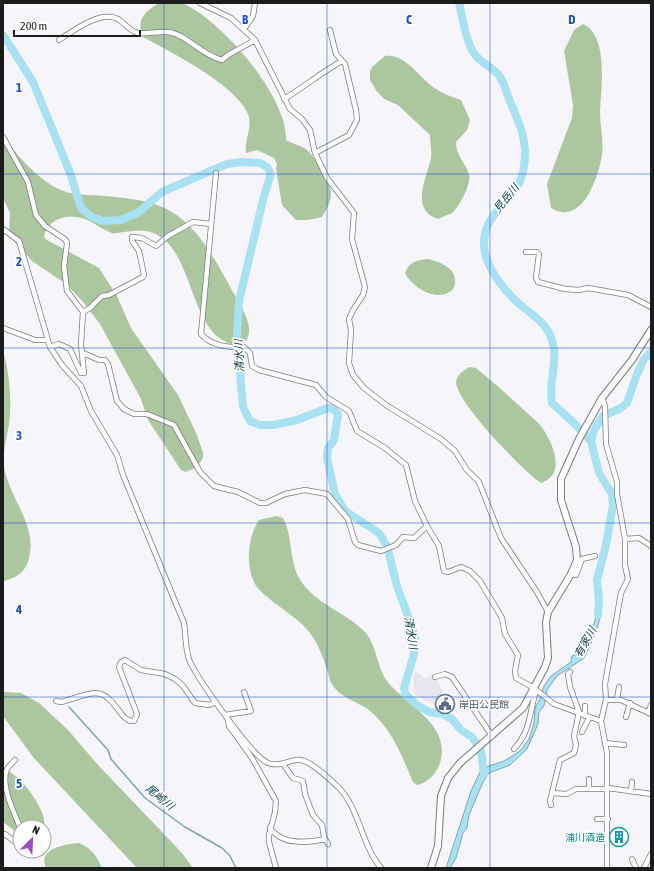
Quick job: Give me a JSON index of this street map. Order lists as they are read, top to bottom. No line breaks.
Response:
{"water":["見岳川","清水川","有家川","尾崎川"],"places":{"public building":["岸田公民館"],"building":["浦川酒造"]},"scale_bar":"200 m","north":"top right","grid":{"columns":["B","C","D"],"rows":["1","2","3","4","5"]}}
